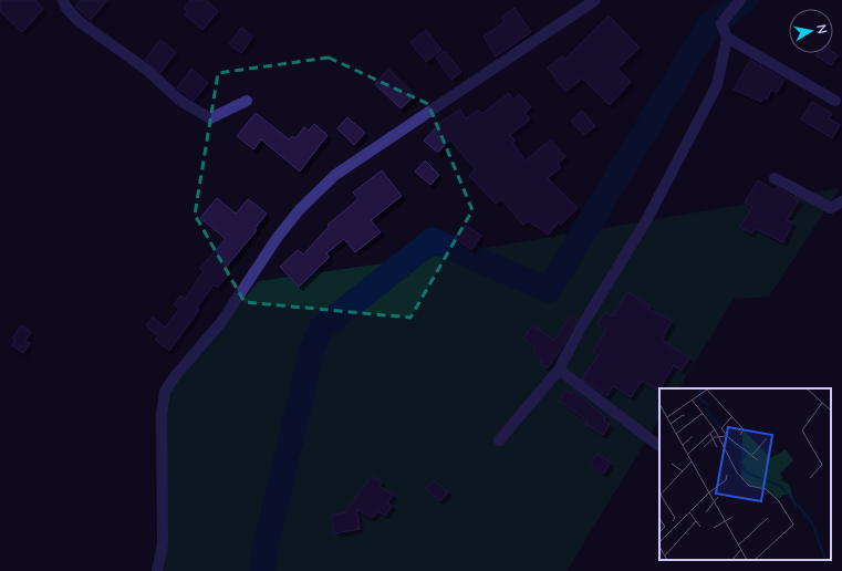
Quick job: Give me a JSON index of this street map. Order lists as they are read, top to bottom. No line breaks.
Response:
{"north":"right"}
